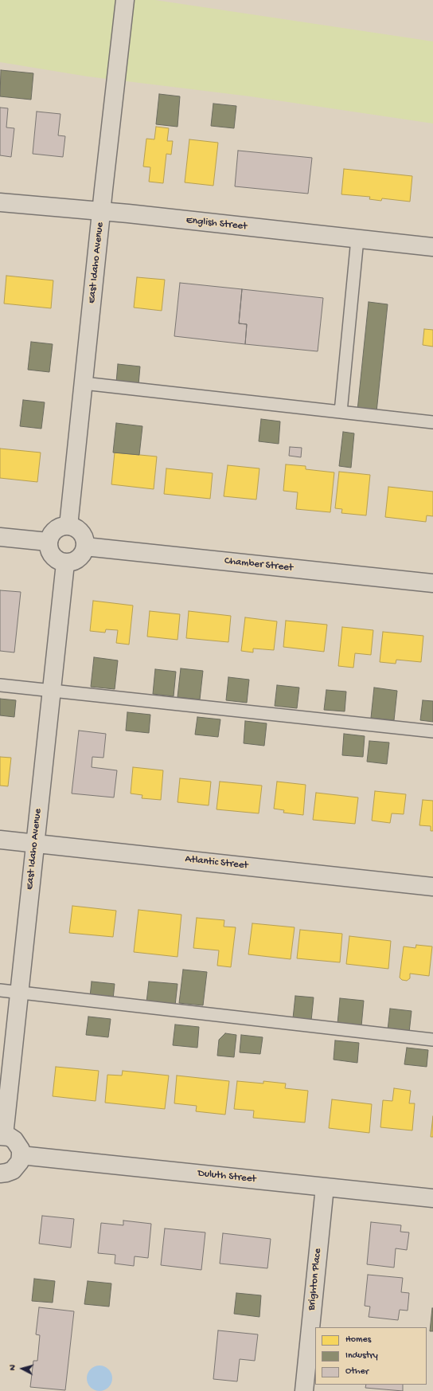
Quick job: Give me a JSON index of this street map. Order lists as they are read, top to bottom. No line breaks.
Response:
{"streets":{"street":["English Street","East Idaho Avenue","Chamber Street","Atlantic Street","Duluth Street","Brighton Place"]},"crossings":[["English Street","East Idaho Avenue"],["East Idaho Avenue","Chamber Street"],["East Idaho Avenue","Atlantic Street"],["Duluth Street","Brighton Place"]],"legend":["Homes","Industry","Other"],"north":"left"}
